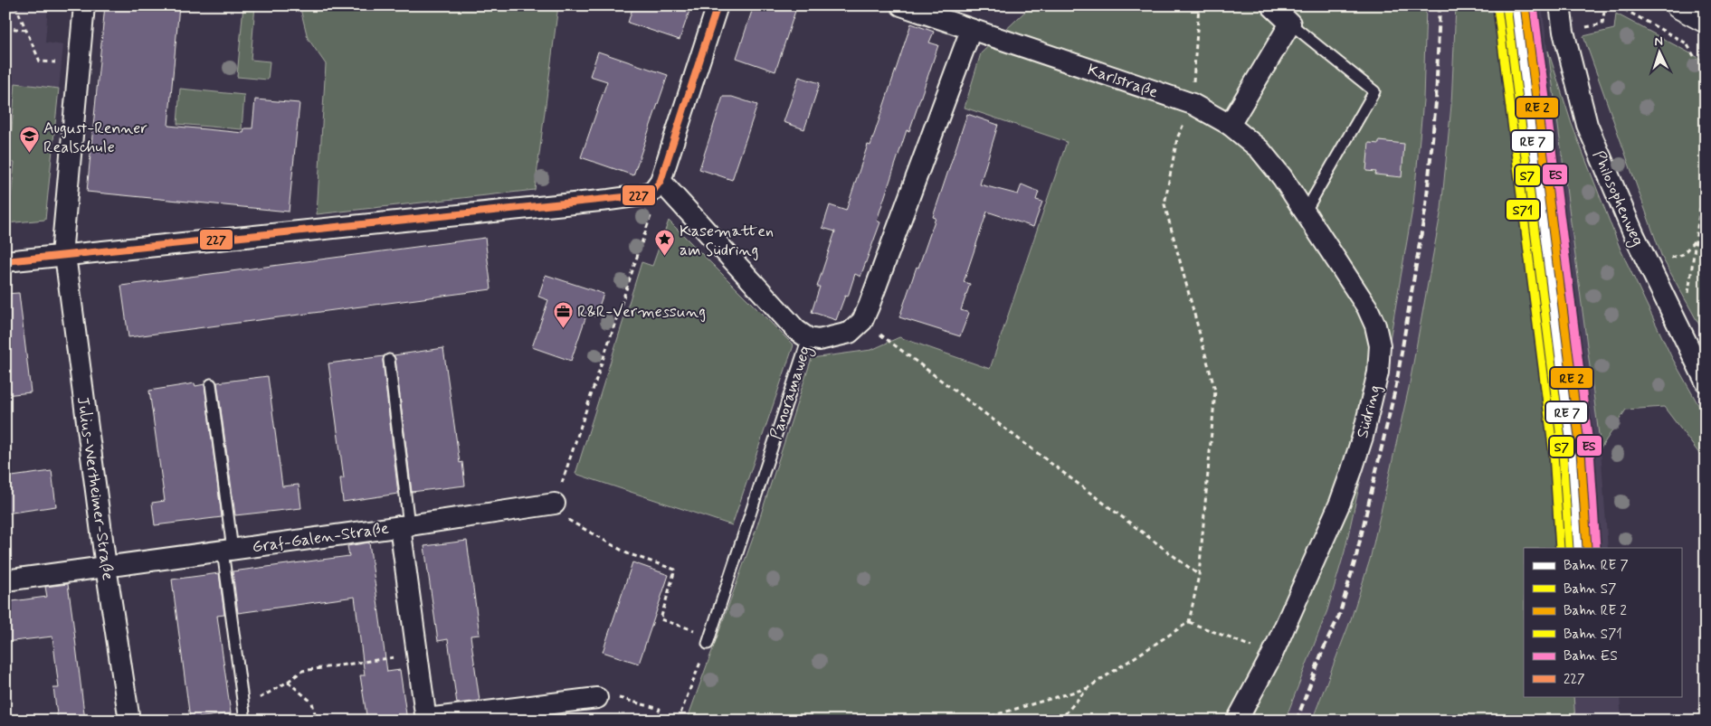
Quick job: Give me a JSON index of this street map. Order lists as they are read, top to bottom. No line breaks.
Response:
{"streets":{"street":["Karlstraße","Philosophenweg","Panoramaweg","Südring","Julius-Wertheimer-Straße","Graf-Galen-Straße"]},"crossings":[["Karlstraße","Südring"],["Julius-Wertheimer-Straße","Graf-Galen-Straße"]],"places":{"school or university":["August-Renner Realschule"],"place":["Kasematten am Südring"],"office":["R&R-Vermessung"]},"lines":["rail line ES","transit line 227","rail line S7","rail line S71"],"legend":["Bahn RE 7","Bahn S7","Bahn RE 2","Bahn S71","Bahn ES","227"],"north":"top"}
